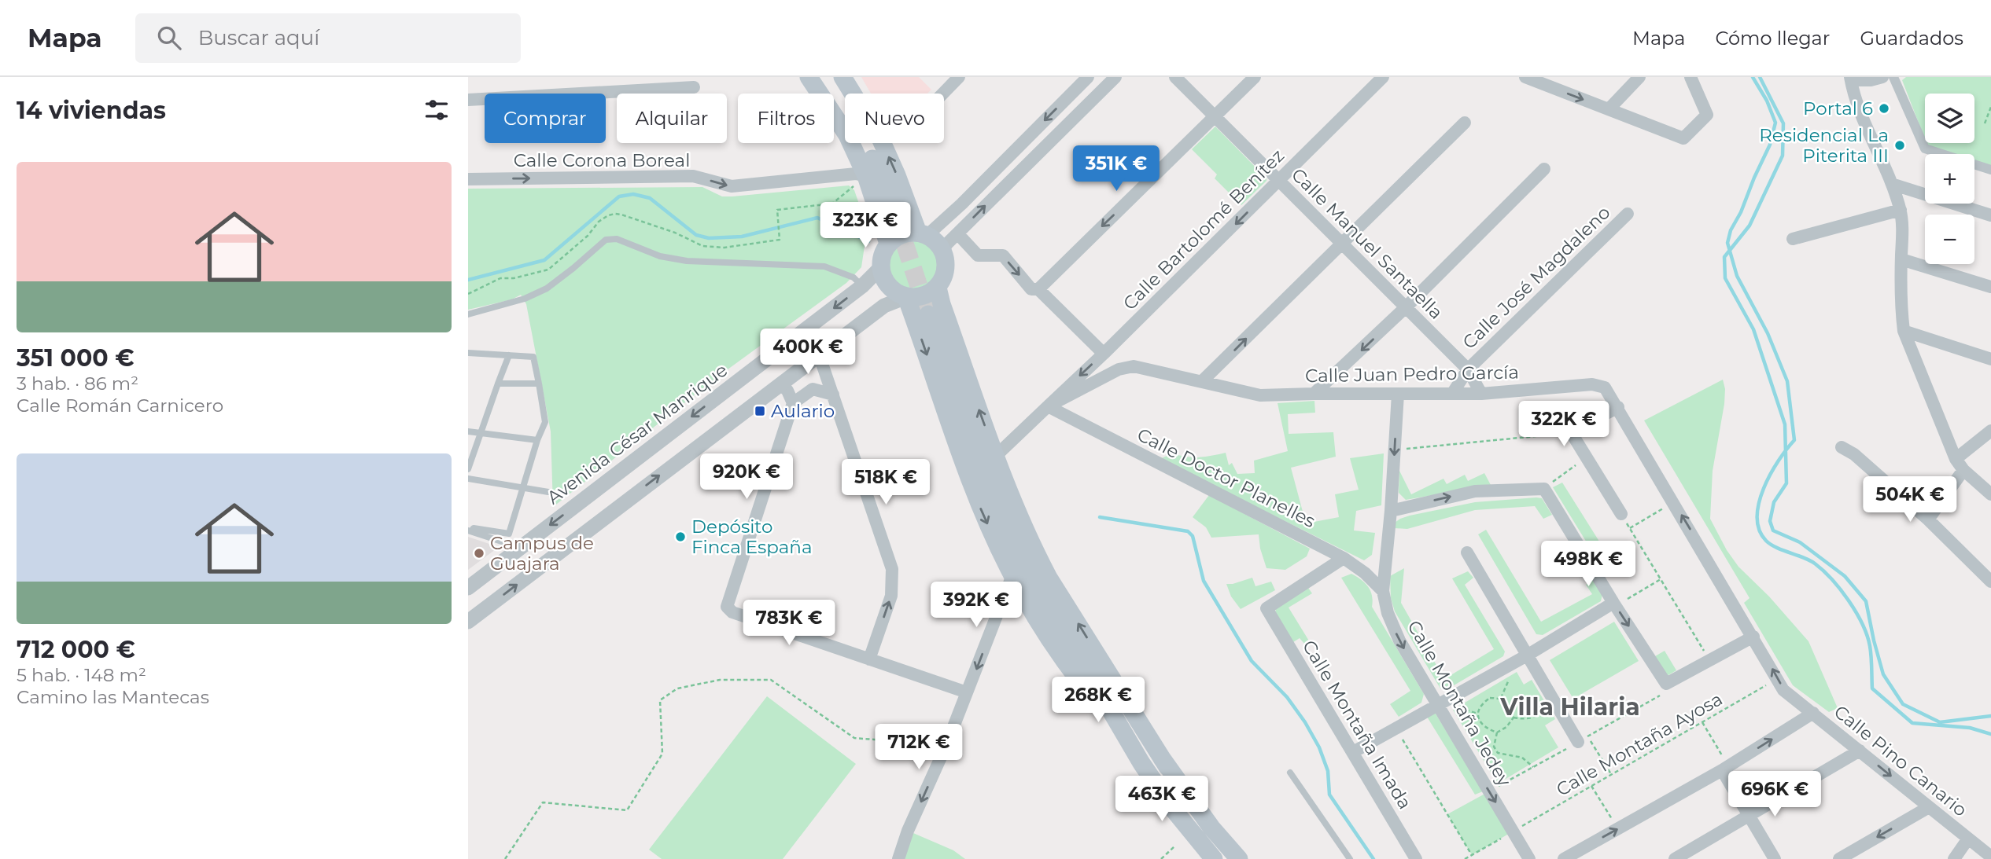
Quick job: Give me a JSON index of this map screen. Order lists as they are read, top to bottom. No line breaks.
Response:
{"streets":{"street":["Calle Corona Boreal","Calle Bartolomé Benítez","Calle Manuel Santaella","Calle José Magdaleno","Calle Juan Pedro García","Avenida César Manrique","Calle Doctor Planelles","Calle Montaña Jedey","Calle Montaña Imada","Calle Pino Canario"],"path":["Calle Montaña Ayosa"]},"crossings":[["Calle Bartolomé Benítez","Calle Manuel Santaella"],["Calle Bartolomé Benítez","Calle Juan Pedro García"],["Calle Bartolomé Benítez","Calle Doctor Planelles"],["Calle Manuel Santaella","Calle José Magdaleno"],["Calle Manuel Santaella","Calle Juan Pedro García"],["Calle José Magdaleno","Calle Juan Pedro García"],["Calle Juan Pedro García","Calle Doctor Planelles"],["Calle Juan Pedro García","Calle Montaña Jedey"],["Calle Juan Pedro García","Calle Montaña Ayosa"],["Calle Juan Pedro García","Calle Pino Canario"],["Calle Doctor Planelles","Calle Montaña Jedey"],["Calle Doctor Planelles","Calle Montaña Imada"],["Calle Montaña Jedey","Calle Montaña Ayosa"]],"one_way":["Calle Pino Canario"],"districts":["Villa Hilaria"],"places":{"other":["Portal 6","Residencial La Piterita III","Depósito Finca España","Campus de Guajara"],"transit":["Aulario"]},"page":{"header":"Mapa","search":"Buscar aquí","nav":["Mapa","Cómo llegar","Guardados"],"heading":"14 viviendas","map_buttons":["+","−"],"chip":["Comprar","Alquilar","Filtros","Nuevo"],"list":[{"name":"351 000 €","note":"3 hab. · 86 m² · Calle Román Carnicero"},{"name":"712 000 €","note":"5 hab. · 148 m² · Camino las Mantecas"}],"price":["351K €","323K €","400K €","322K €","920K €","518K €","504K €","498K €","392K €","783K €","268K €","712K €","696K €","463K €"]}}
